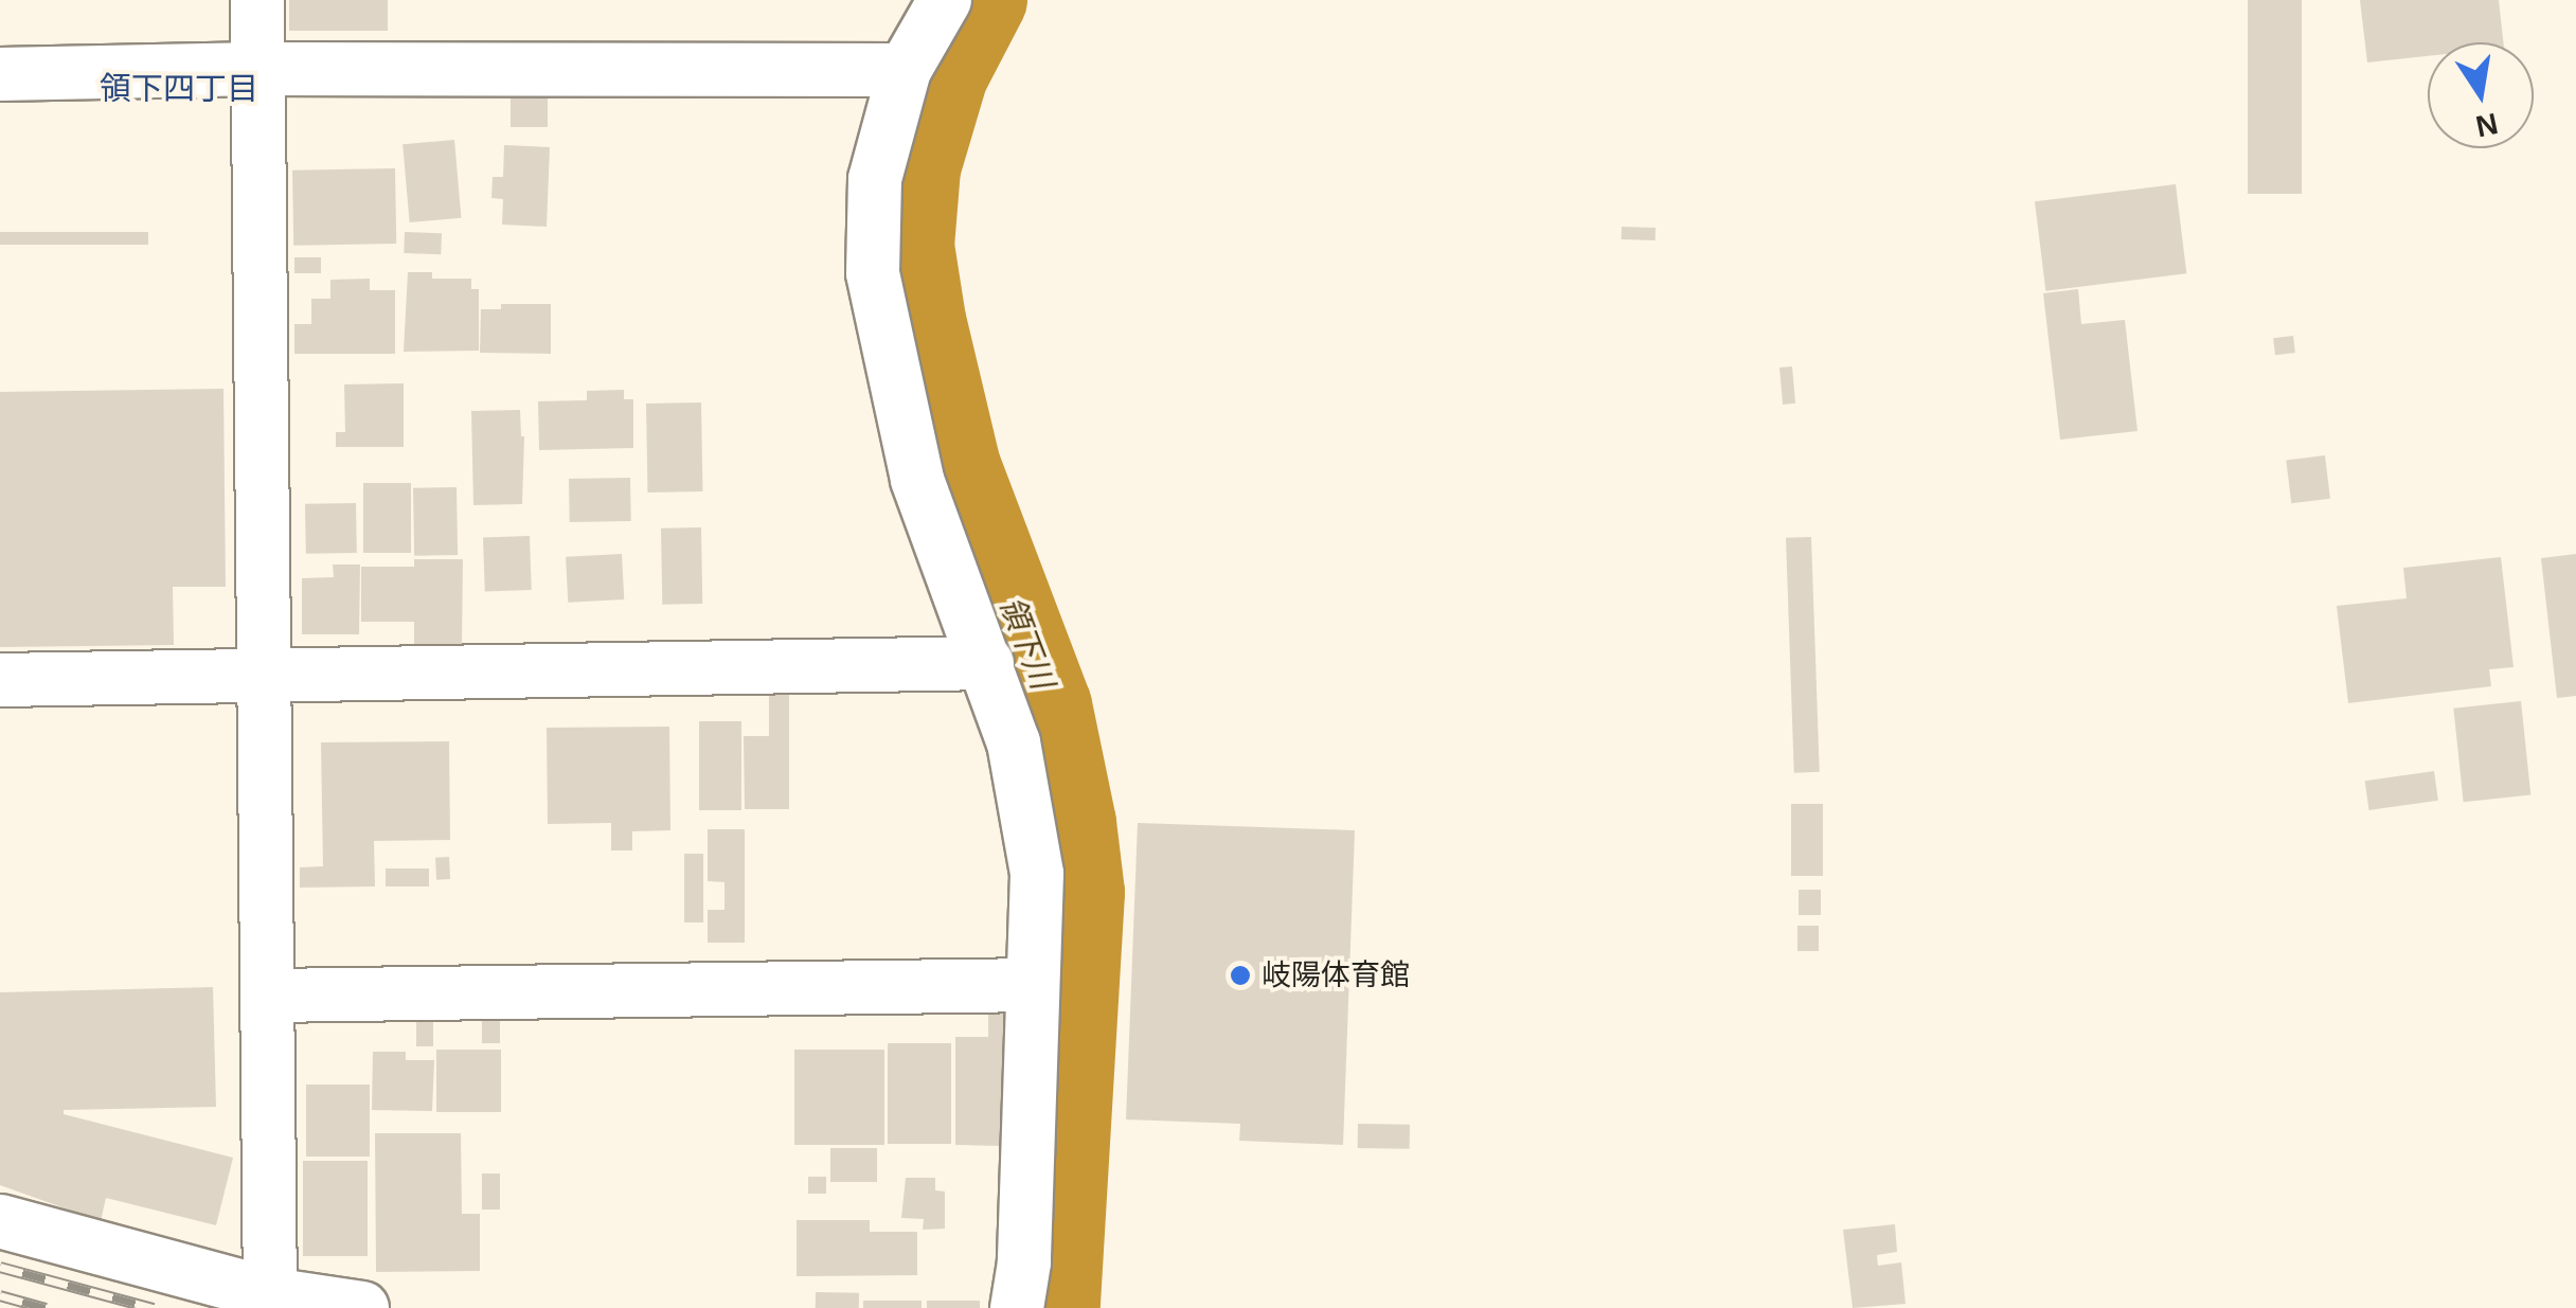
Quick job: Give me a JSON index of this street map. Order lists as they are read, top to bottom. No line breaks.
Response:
{"districts":["領下四丁目"],"water":["領下川"],"places":["岐陽体育館"],"north":"bottom"}
